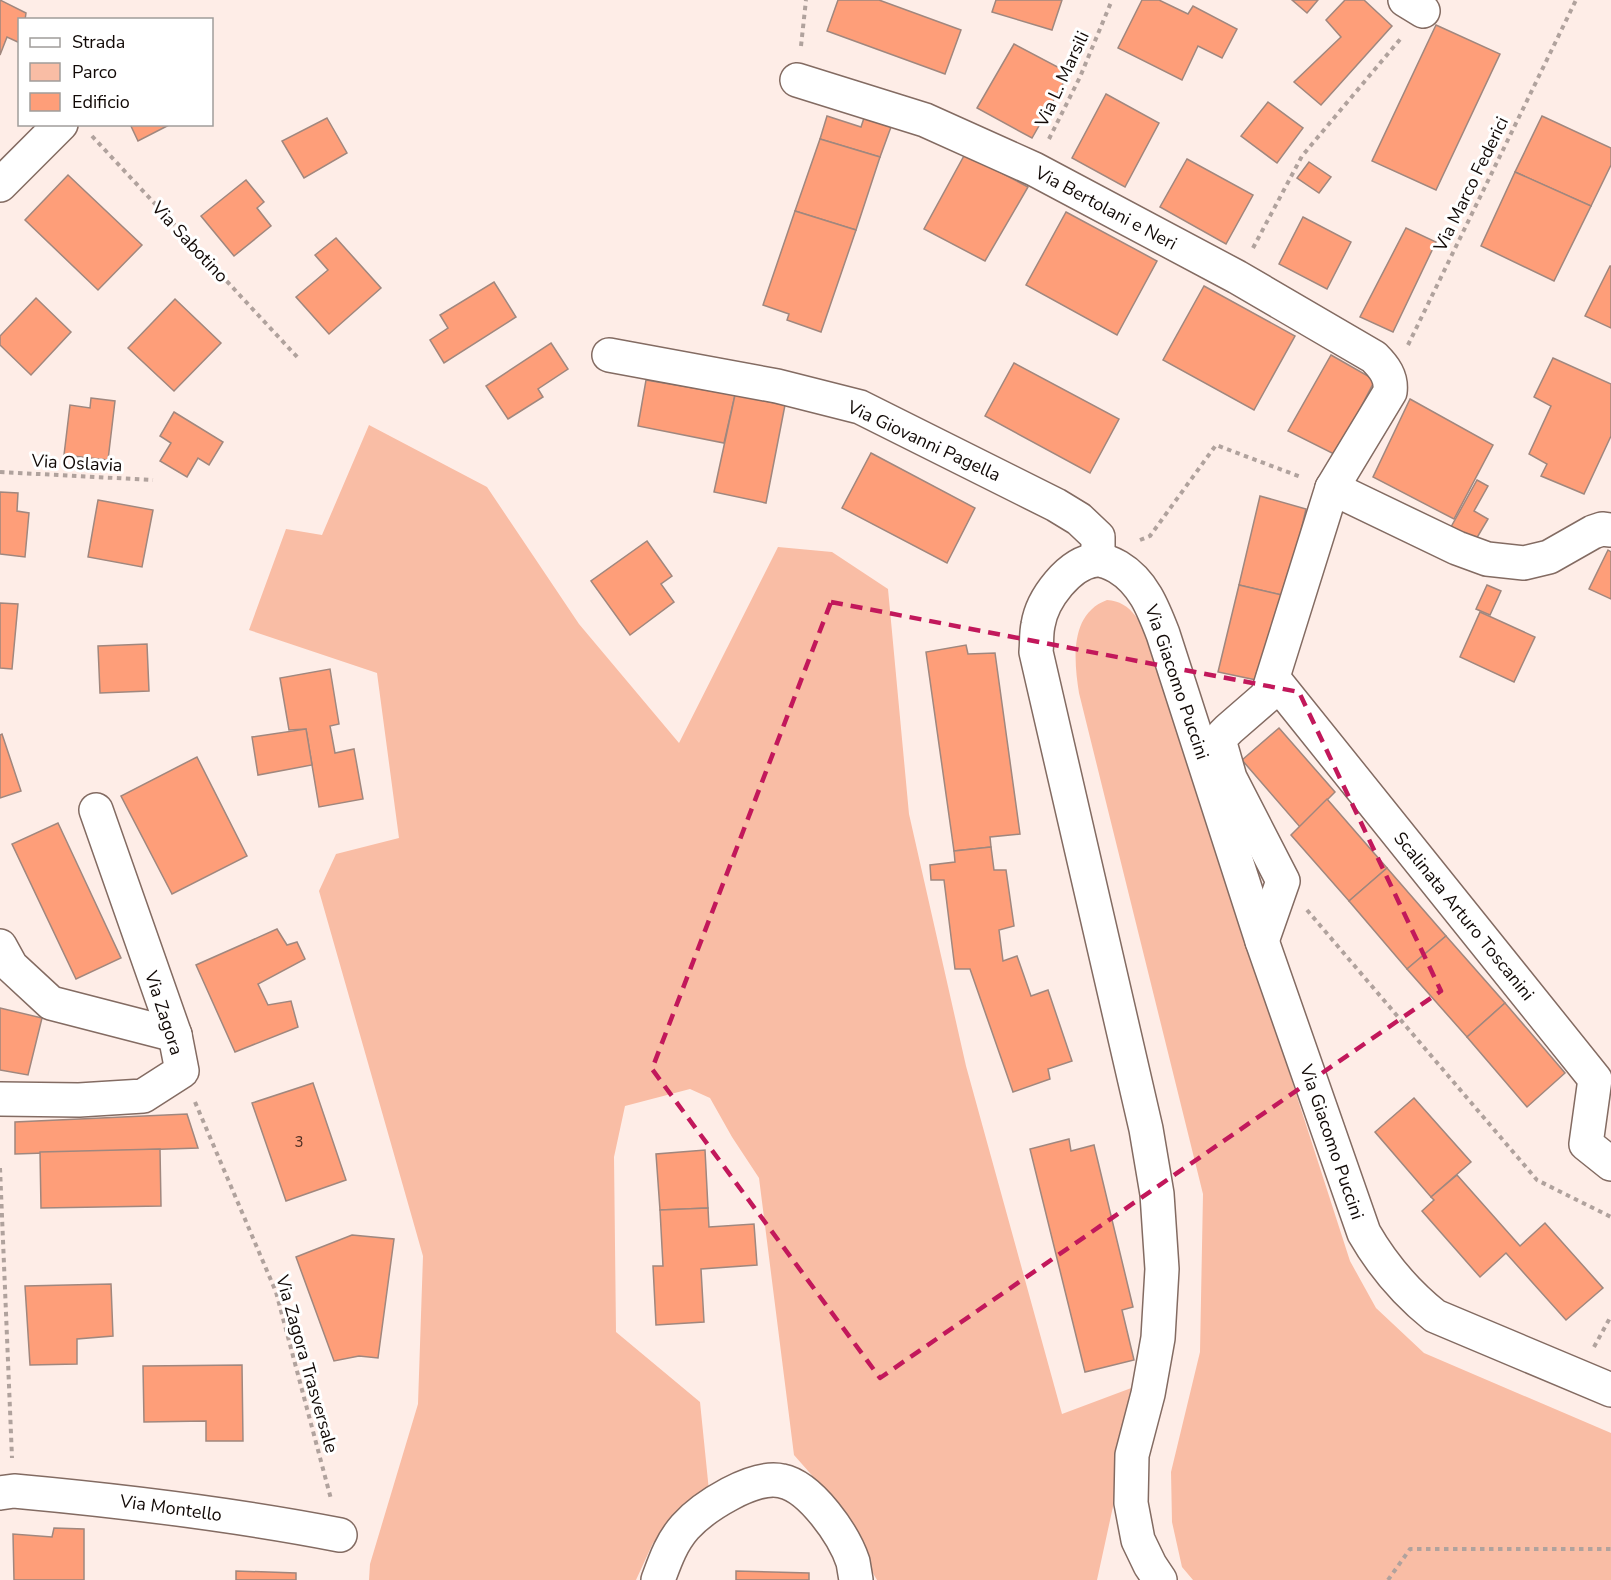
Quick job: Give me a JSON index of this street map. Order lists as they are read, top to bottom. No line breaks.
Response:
{"streets":{"street":["Via Bertolani e Neri","Via Giovanni Pagella","Via Giacomo Puccini","Scalinata Arturo Toscanini","Via Zagora","Via Montello"],"path":["Via L. Marsili","Via Marco Federici","Via Sabotino","Via Oslavia","Via Zagora Trasversale"]},"crossings":[["Via L. Marsili","Via Bertolani e Neri"],["Via Marco Federici","Via Bertolani e Neri"],["Via Giovanni Pagella","Via Giacomo Puccini"],["Via Zagora","Via Zagora Trasversale"],["Via Zagora Trasversale","Via Montello"]],"house_numbers":["3"],"legend":["Strada","Parco","Edificio"]}
